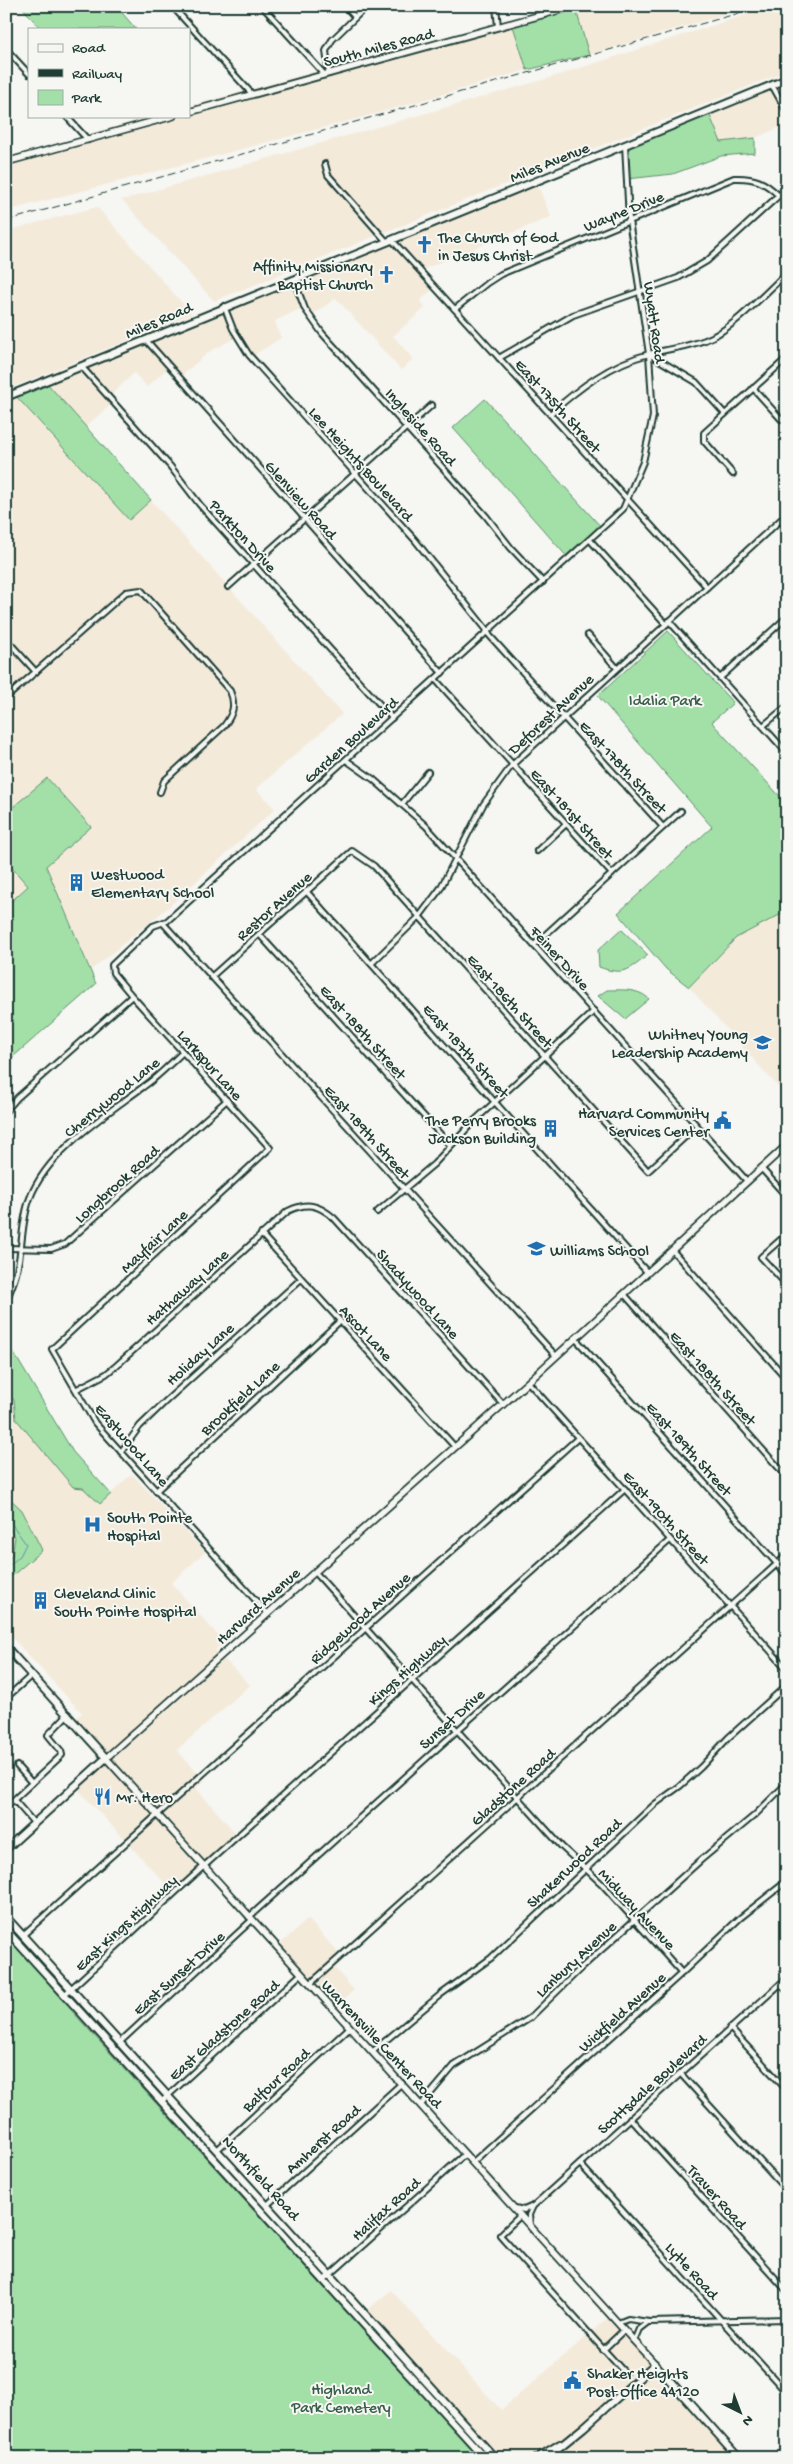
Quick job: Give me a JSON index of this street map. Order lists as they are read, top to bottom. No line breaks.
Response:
{"streets":{"main road":["South Miles Road","Miles Avenue","Miles Road","Harvard Avenue","Warrensville Center Road","Northfield Road"],"street":["Wayne Drive","Wyatt Road","East 175th Street","Ingleside Road","Lee Heights Boulevard","Glenview Road","Parkton Drive","Deforest Avenue","Garden Boulevard","East 178th Street","East 181st Street","Restor Avenue","Feiner Drive","East 186th Street","East 188th Street","East 187th Street","Larkspur Lane","Cherrywood Lane","East 189th Street","Longbrook Road","Mayfair Lane","Hathaway Lane","Shadywood Lane","Ascot Lane","Holiday Lane","Brookfield Lane","Eastwood Lane","East 190th Street","Ridgewood Avenue","Kings Highway","Sunset Drive","Gladstone Road","Shakerwood Road","Midway Avenue","East Kings Highway","Lanbury Avenue","East Sunset Drive","Wickfield Avenue","East Gladstone Road","Balfour Road","Scottsdale Boulevard","Amherst Road","Traver Road","Halifax Road","Lytle Road"]},"crossings":[["Miles Avenue","Miles Road"],["Miles Avenue","Wyatt Road"],["Miles Avenue","East 175th Street"],["Wayne Drive","Wyatt Road"],["Wayne Drive","East 175th Street"],["Miles Road","Ingleside Road"],["Miles Road","Lee Heights Boulevard"],["Miles Road","Glenview Road"],["Miles Road","Parkton Drive"],["Wyatt Road","East 175th Street"],["Wyatt Road","Garden Boulevard"],["East 175th Street","Deforest Avenue"],["East 175th Street","Garden Boulevard"],["Ingleside Road","Garden Boulevard"],["Lee Heights Boulevard","Garden Boulevard"],["Lee Heights Boulevard","East 178th Street"],["Glenview Road","Garden Boulevard"],["Parkton Drive","Garden Boulevard"],["Deforest Avenue","East 178th Street"],["Deforest Avenue","East 181st Street"],["Deforest Avenue","Feiner Drive"],["Deforest Avenue","East 186th Street"],["Deforest Avenue","East 187th Street"],["Garden Boulevard","East 178th Street"],["Garden Boulevard","East 181st Street"],["Garden Boulevard","Feiner Drive"],["Garden Boulevard","Larkspur Lane"],["Garden Boulevard","East 189th Street"],["Restor Avenue","East 186th Street"],["Restor Avenue","East 188th Street"],["Restor Avenue","East 187th Street"],["Restor Avenue","East 189th Street"],["Feiner Drive","East 186th Street"],["Feiner Drive","Harvard Avenue"],["East 188th Street","Harvard Avenue"],["East 187th Street","Harvard Avenue"],["Larkspur Lane","Cherrywood Lane"],["Larkspur Lane","Longbrook Road"],["Larkspur Lane","Mayfair Lane"],["Cherrywood Lane","Longbrook Road"],["East 189th Street","Harvard Avenue"],["East 189th Street","Gladstone Road"],["Mayfair Lane","Eastwood Lane"],["Hathaway Lane","Shadywood Lane"],["Hathaway Lane","Ascot Lane"],["Hathaway Lane","Eastwood Lane"],["Shadywood Lane","Harvard Avenue"],["Ascot Lane","Holiday Lane"],["Ascot Lane","Brookfield Lane"],["Ascot Lane","Harvard Avenue"],["Holiday Lane","Eastwood Lane"],["Brookfield Lane","Eastwood Lane"],["Eastwood Lane","Harvard Avenue"],["East 190th Street","Harvard Avenue"],["East 190th Street","Ridgewood Avenue"],["East 190th Street","Kings Highway"],["East 190th Street","Sunset Drive"],["East 190th Street","Gladstone Road"],["Harvard Avenue","Midway Avenue"],["Harvard Avenue","Warrensville Center Road"],["Ridgewood Avenue","Midway Avenue"],["Ridgewood Avenue","Warrensville Center Road"],["Ridgewood Avenue","Northfield Road"],["Kings Highway","Midway Avenue"],["Kings Highway","East Kings Highway"],["Kings Highway","Warrensville Center Road"],["Sunset Drive","Midway Avenue"],["Sunset Drive","East Sunset Drive"],["Sunset Drive","Warrensville Center Road"],["Gladstone Road","Midway Avenue"],["Gladstone Road","Warrensville Center Road"],["Shakerwood Road","Midway Avenue"],["Shakerwood Road","Warrensville Center Road"],["Midway Avenue","Lanbury Avenue"],["Midway Avenue","Wickfield Avenue"],["East Kings Highway","Warrensville Center Road"],["East Kings Highway","Northfield Road"],["Lanbury Avenue","Warrensville Center Road"],["East Sunset Drive","Warrensville Center Road"],["East Sunset Drive","Northfield Road"],["Wickfield Avenue","Warrensville Center Road"],["East Gladstone Road","Warrensville Center Road"],["East Gladstone Road","Northfield Road"],["Warrensville Center Road","Balfour Road"],["Warrensville Center Road","Amherst Road"],["Warrensville Center Road","Halifax Road"],["Balfour Road","Northfield Road"],["Scottsdale Boulevard","Traver Road"],["Scottsdale Boulevard","Lytle Road"],["Amherst Road","Northfield Road"],["Northfield Road","Halifax Road"]],"parks":["Idalia Park","Highland Park Cemetery"],"places":{"church":["The Church of God in Jesus Christ","Affinity Missionary Baptist Church"],"building":["Westwood Elementary School","The Perry Brooks Jackson Building","Cleveland Clinic South Pointe Hospital"],"school or university":["Whitney Young Leadership Academy","Williams School"],"public building":["Harvard Community Services Center","Shaker Heights Post Office 44120"],"hospital":["South Pointe Hospital"],"restaurant":["Mr. Hero"]},"legend":["Road","Railway","Park"],"north":"bottom right"}
